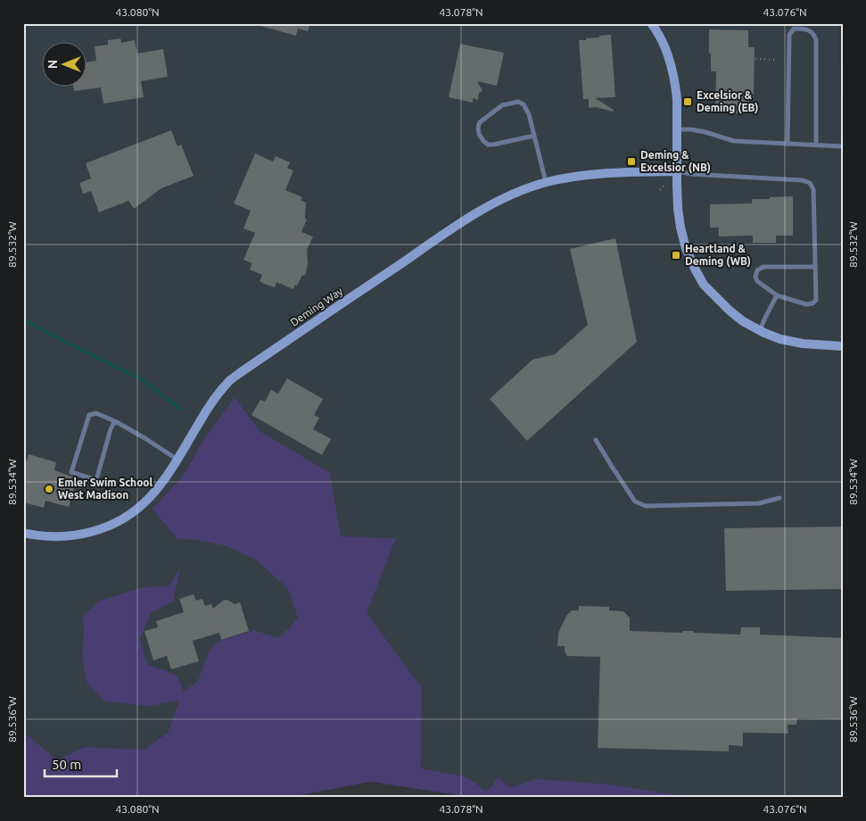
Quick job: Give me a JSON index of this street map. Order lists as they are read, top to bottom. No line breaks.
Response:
{"streets":{"street":["Deming Way"]},"places":{"transit":["Excelsior & Deming (EB)","Deming & Excelsior (NB)","Heartland & Deming (WB)"],"other":["Emler Swim School West Madison"]},"scale_bar":"50 m","north":"left","coordinates":["43.080°N","43.078°N","43.076°N","89.532°W","89.534°W","89.536°W"]}
